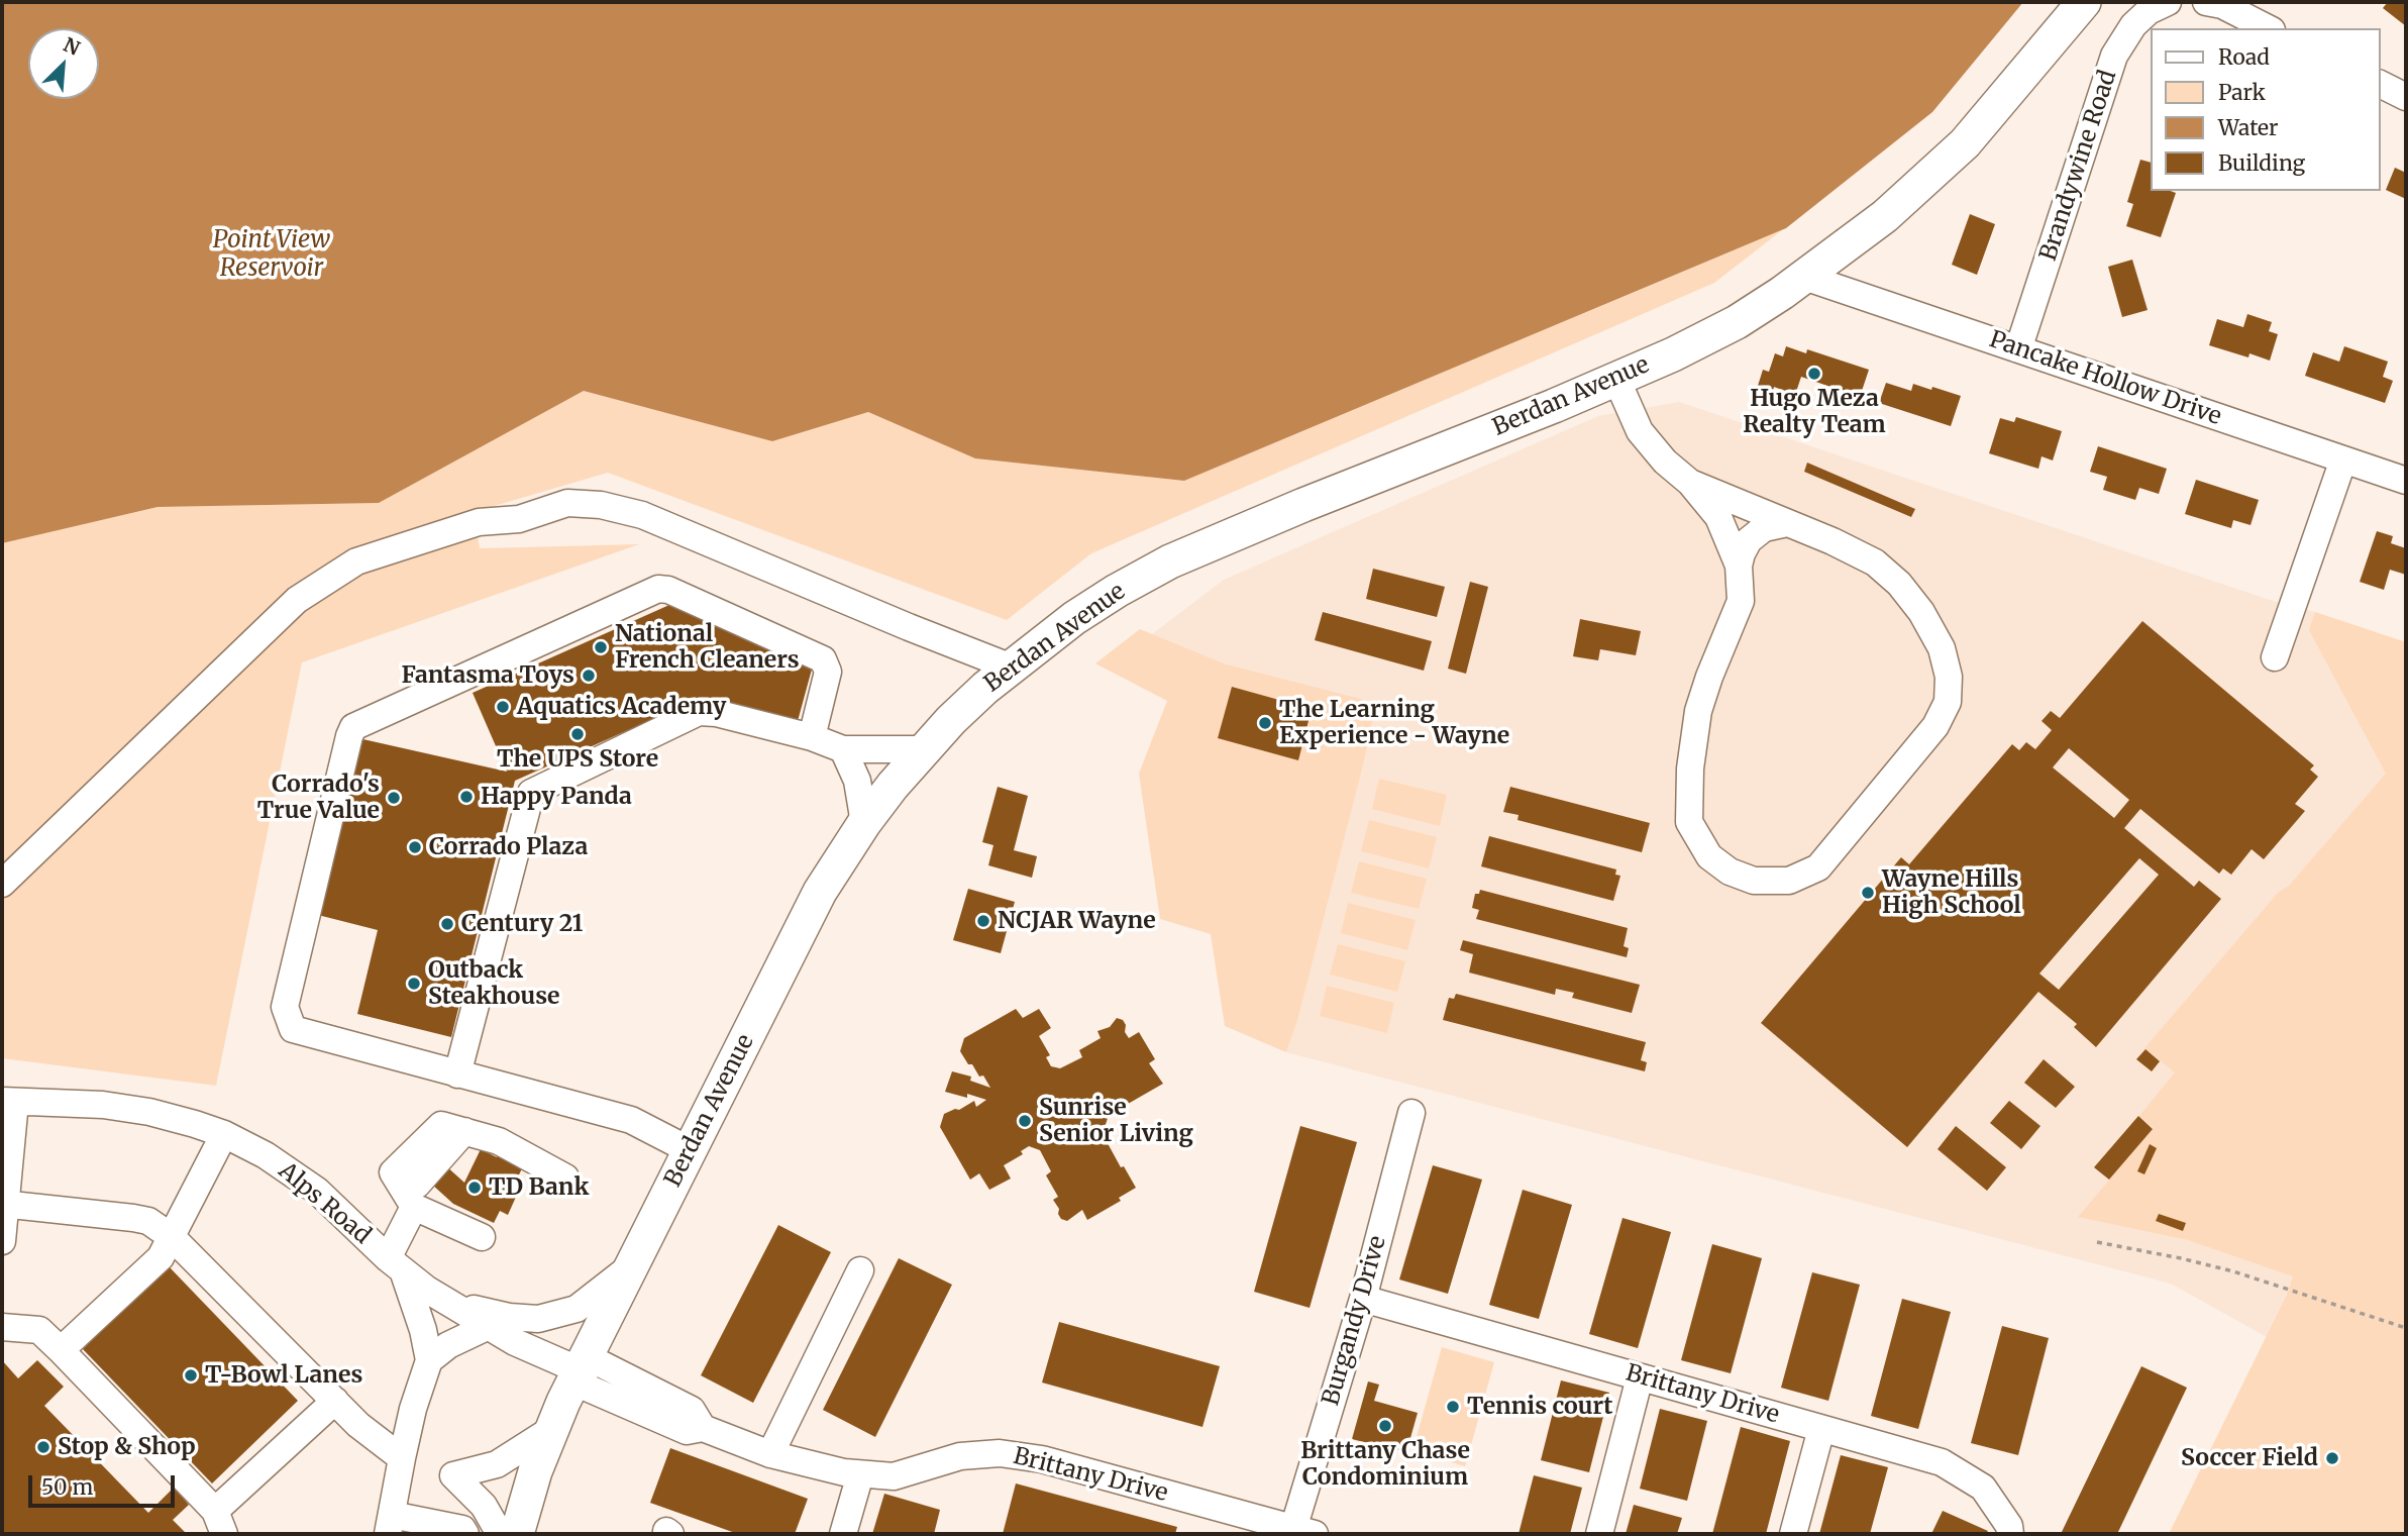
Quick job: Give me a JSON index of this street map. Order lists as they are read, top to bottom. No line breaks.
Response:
{"streets":{"main road":["Berdan Avenue"],"street":["Brandywine Road","Pancake Hollow Drive","Alps Road","Burgandy Drive","Brittany Drive"]},"crossings":[["Brandywine Road","Pancake Hollow Drive"],["Pancake Hollow Drive","Berdan Avenue"],["Berdan Avenue","Alps Road"],["Berdan Avenue","Brittany Drive"],["Alps Road","Brittany Drive"],["Burgandy Drive","Brittany Drive"]],"water":["Point View Reservoir"],"places":["Hugo Meza Realty Team","National French Cleaners","Fantasma Toys","Aquatics Academy","The Learning Experience - Wayne","The UPS Store","Happy Panda","Corrado's True Value","Corrado Plaza","Wayne Hills High School","NCJAR Wayne","Century 21","Outback Steakhouse","Sunrise Senior Living","TD Bank","T-Bowl Lanes","Tennis court","Brittany Chase Condominium","Stop & Shop","Soccer Field"],"legend":["Road","Park","Water","Building"],"scale_bar":"50 m","north":"top right"}
